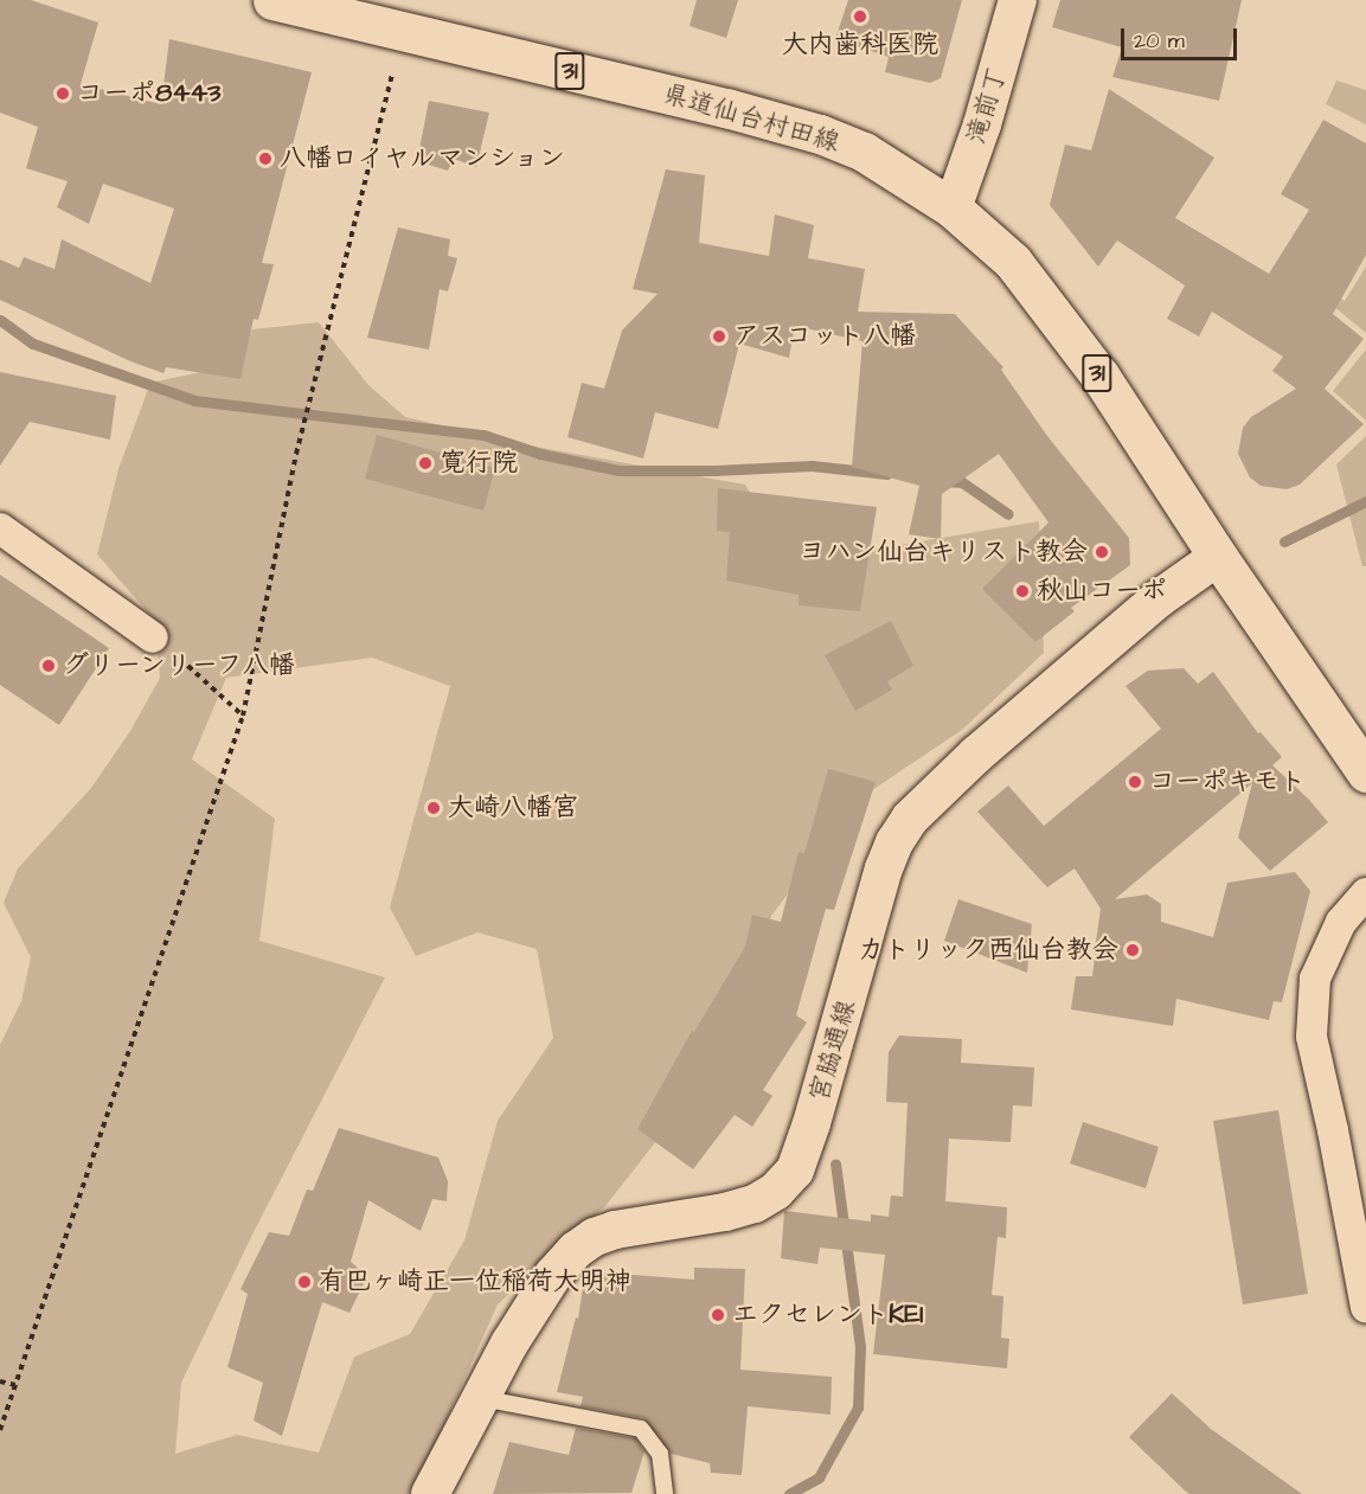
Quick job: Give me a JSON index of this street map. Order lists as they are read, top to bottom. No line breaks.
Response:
{"streets":{"main road":["31","県道仙台村田線"],"street":["滝前丁","宮脇通線"]},"crossings":[["31","県道仙台村田線"],["31","宮脇通線"],["滝前丁","県道仙台村田線"],["県道仙台村田線","宮脇通線"]],"places":["大内歯科医院","コーポ8443","八幡ロイヤルマンション","アスコット八幡","寛行院","ヨハン仙台キリスト教会","秋山コーポ","グリーンリーフ八幡","コーポキモト","大崎八幡宮","カトリック西仙台教会","有巴ヶ崎正一位稲荷大明神","エクセレントKEI"],"scale_bar":"20 m"}
